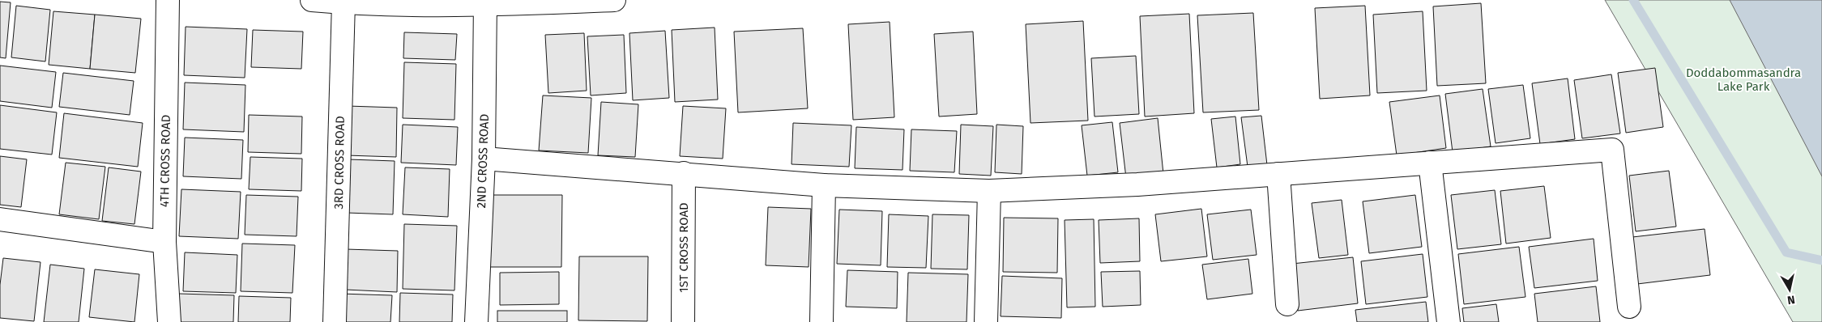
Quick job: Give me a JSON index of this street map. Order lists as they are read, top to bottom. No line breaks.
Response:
{"streets":{"street":["4TH CROSS ROAD","2ND CROSS ROAD","3RD CROSS ROAD","1ST CROSS ROAD"]},"parks":["Doddabommasandra Lake Park"],"north":"bottom"}
